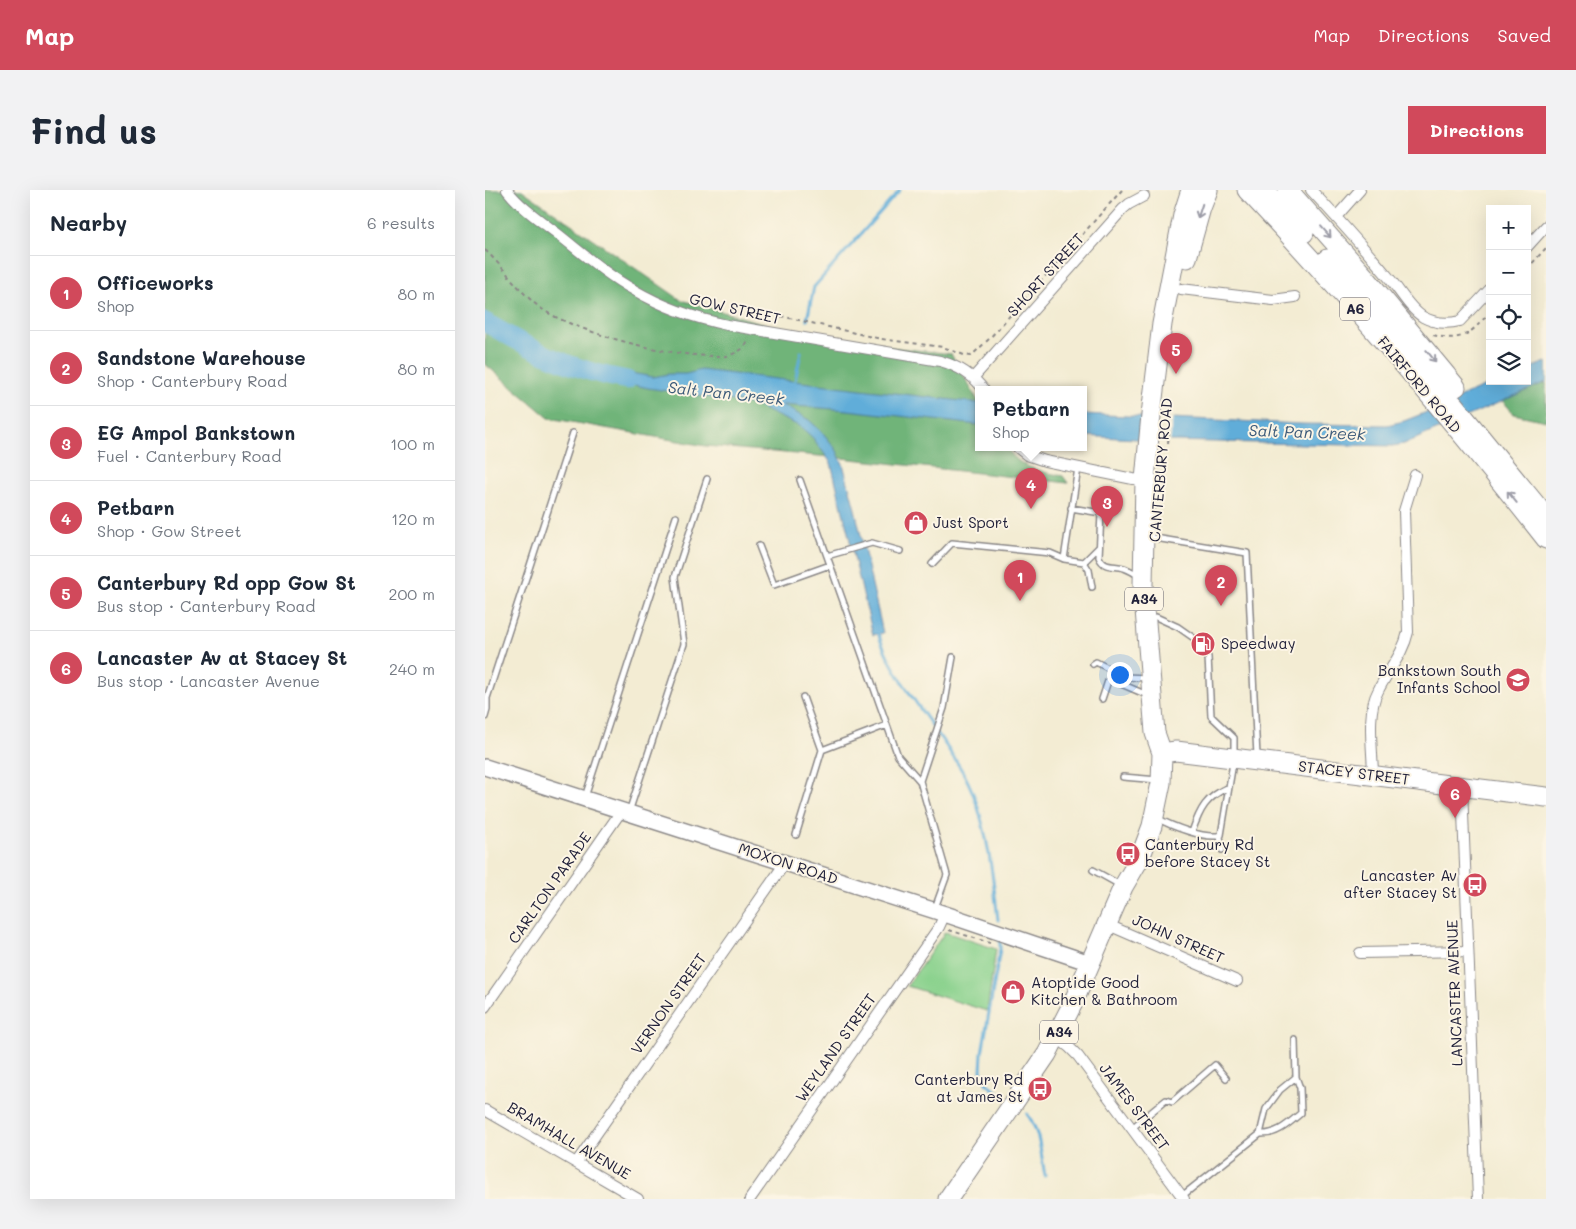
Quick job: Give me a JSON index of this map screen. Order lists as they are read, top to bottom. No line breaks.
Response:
{"streets":{"highway":["A6","FAIRFORD ROAD","CANTERBURY ROAD","A34","STACEY STREET"],"main road":["MOXON ROAD"],"street":["SHORT STREET","GOW STREET","CARLTON PARADE","JOHN STREET","LANCASTER AVENUE","VERNON STREET","WEYLAND STREET","JAMES STREET","BRAMHALL AVENUE"]},"crossings":[["SHORT STREET","GOW STREET"],["CANTERBURY ROAD","STACEY STREET"],["CANTERBURY ROAD","MOXON ROAD"],["CANTERBURY ROAD","JOHN STREET"],["CANTERBURY ROAD","JAMES STREET"],["STACEY STREET","LANCASTER AVENUE"],["MOXON ROAD","CARLTON PARADE"],["MOXON ROAD","VERNON STREET"],["MOXON ROAD","WEYLAND STREET"],["VERNON STREET","BRAMHALL AVENUE"]],"water":["Salt Pan Creek"],"places":{"shop":["Just Sport","Atoptide Good Kitchen & Bathroom"],"fuel station":["Speedway"],"school or university":["Bankstown South Infants School"],"bus stop":["Canterbury Rd before Stacey St","Lancaster Av after Stacey St","Canterbury Rd at James St"]},"page":{"header":"Map","nav":["Map","Directions","Saved"],"buttons":"Directions","title":"Find us","heading":["Nearby","6 results"],"map_buttons":["+","−"],"list":[{"mark":"1","name":"Officeworks","note":"Shop","value":"80 m"},{"mark":"2","name":"Sandstone Warehouse","note":"Shop · Canterbury Road","value":"80 m"},{"mark":"3","name":"EG Ampol Bankstown","note":"Fuel · Canterbury Road","value":"100 m"},{"mark":"4","name":"Petbarn","note":"Shop · Gow Street","value":"120 m"},{"mark":"5","name":"Canterbury Rd opp Gow St","note":"Bus stop · Canterbury Road","value":"200 m"},{"mark":"6","name":"Lancaster Av at Stacey St","note":"Bus stop · Lancaster Avenue","value":"240 m"}],"pins":["5","4","3","1","2","6"],"popup":["Petbarn","Shop"]}}
